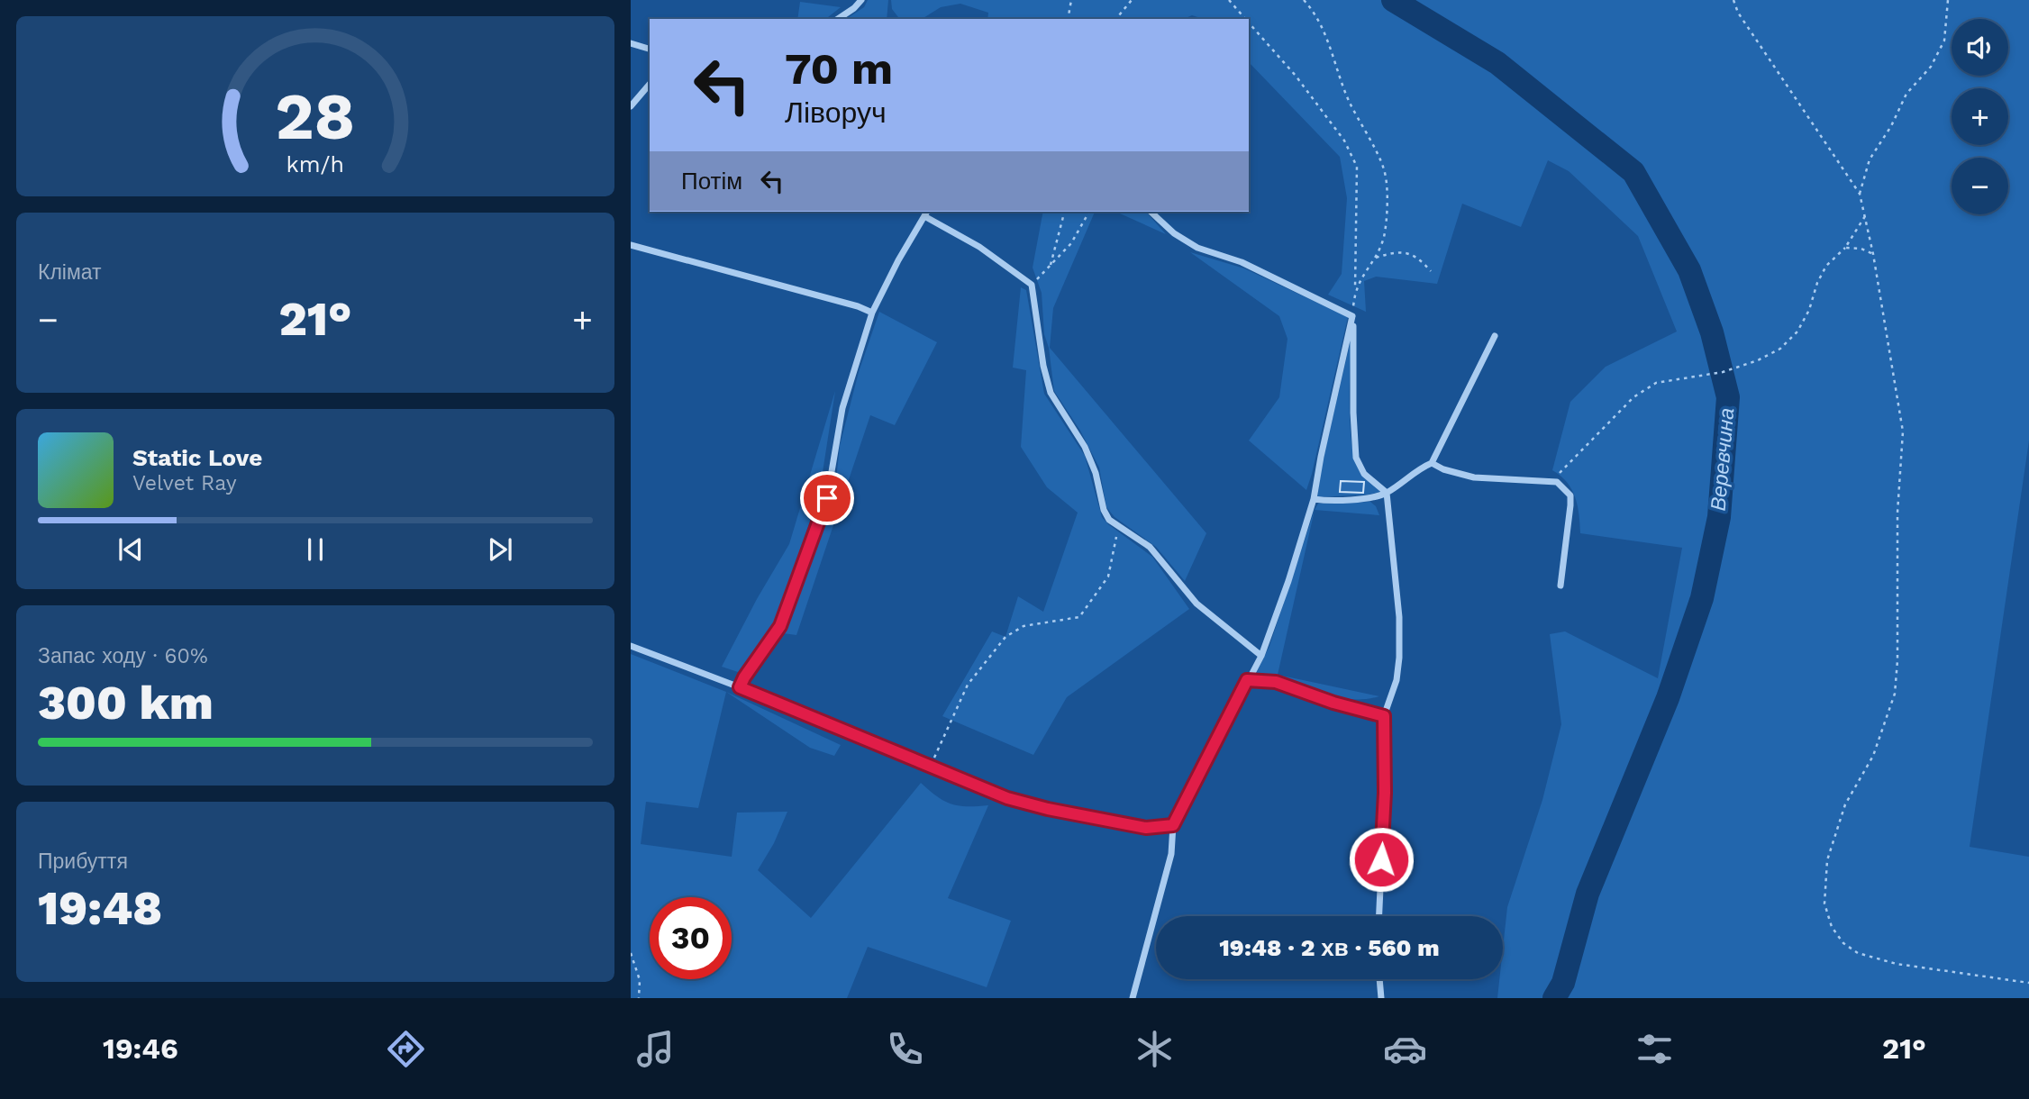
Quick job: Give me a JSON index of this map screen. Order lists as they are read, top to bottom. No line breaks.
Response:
{"water":["Веревчина"],"page":{"map_buttons":["+","−"],"turn":["70 m","Ліворуч"],"then":"Потім","tile":["Клімат",["Запас ходу · 60%","300 km"],["Прибуття","19:48"]],"heat":["−","21°","+"],"song":["Static Love","Velvet Ray"],"limit":"30","trip":"19:48 · 2 хв · 560 m","tabs":["19:46","21°"],"gauge":["28","km/h"]}}
